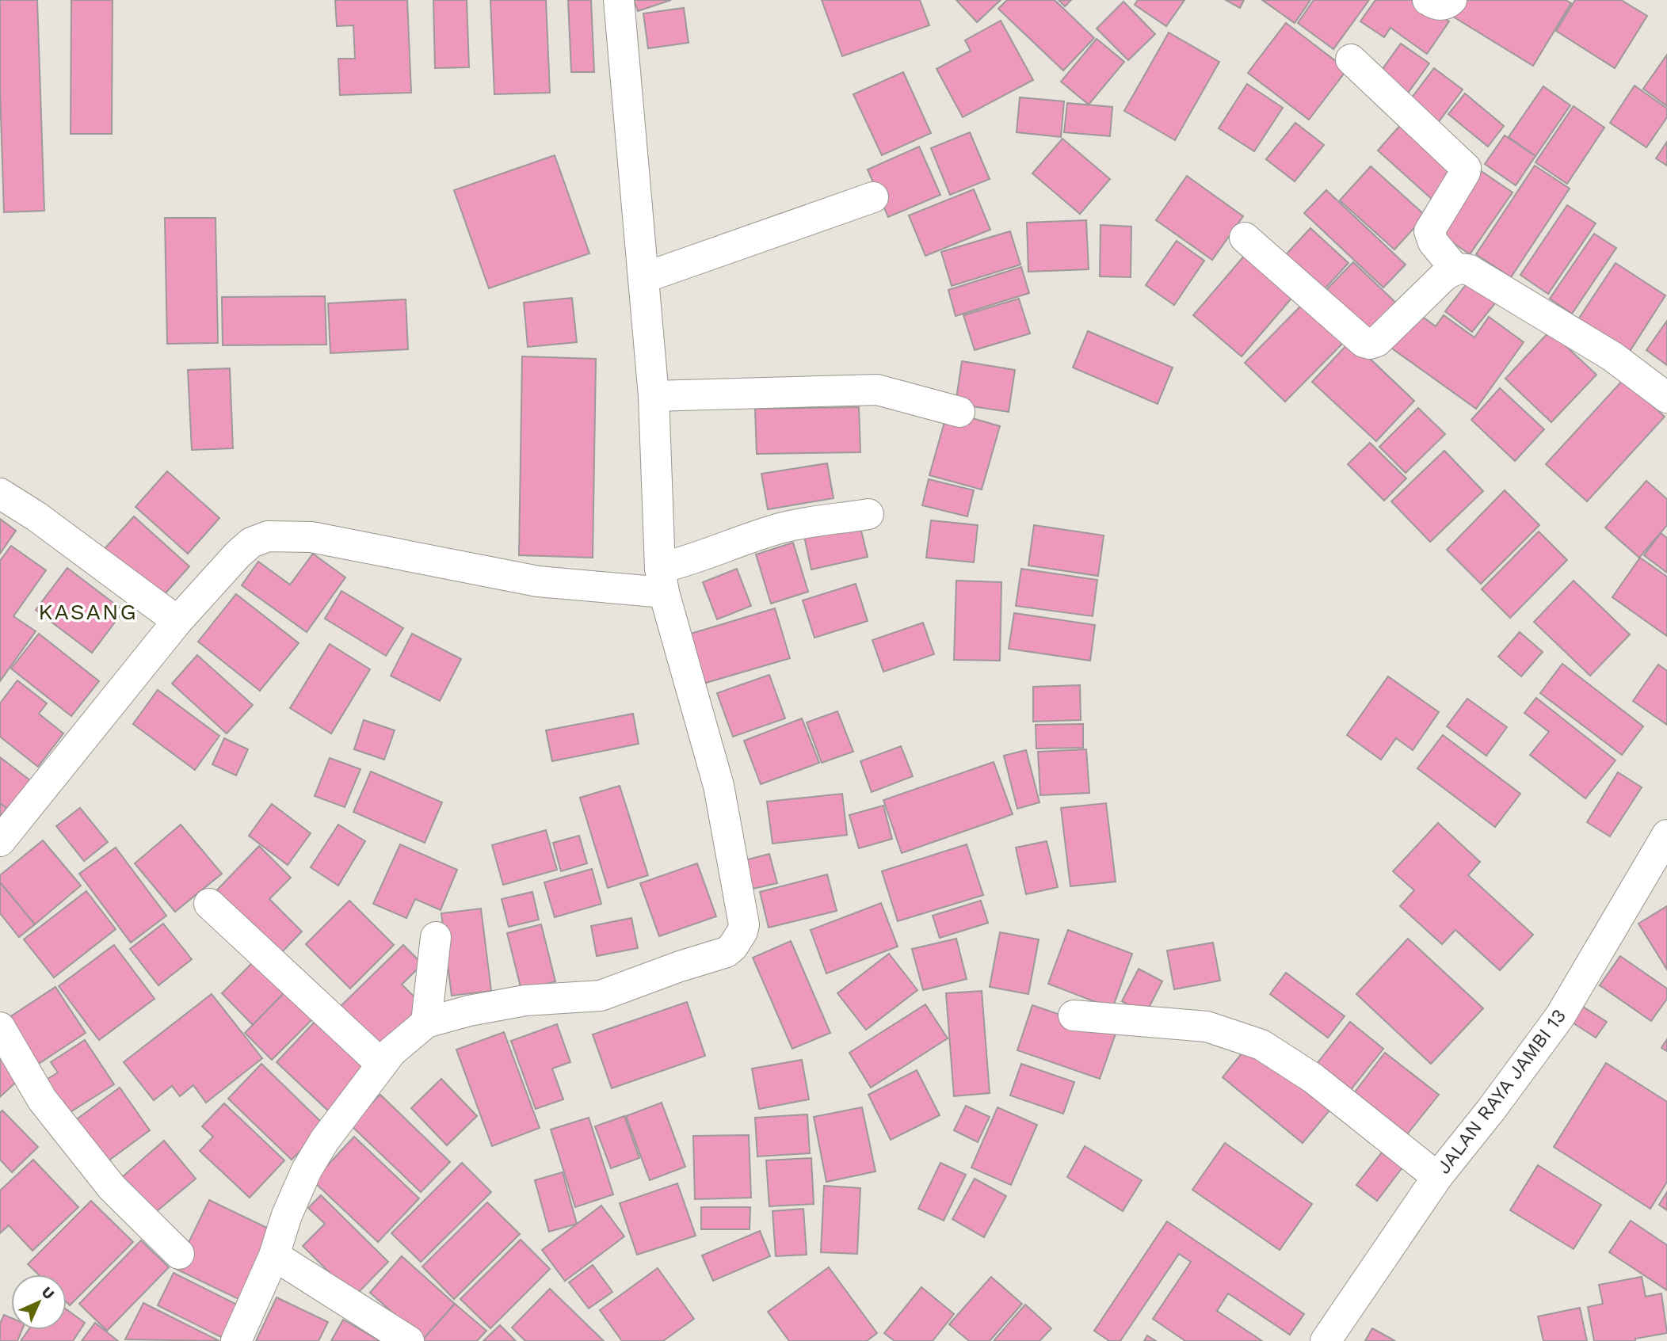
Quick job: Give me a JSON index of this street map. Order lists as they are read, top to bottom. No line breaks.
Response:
{"streets":{"street":["JALAN RAYA JAMBI 13"]},"districts":["KASANG"],"north":"top right"}
